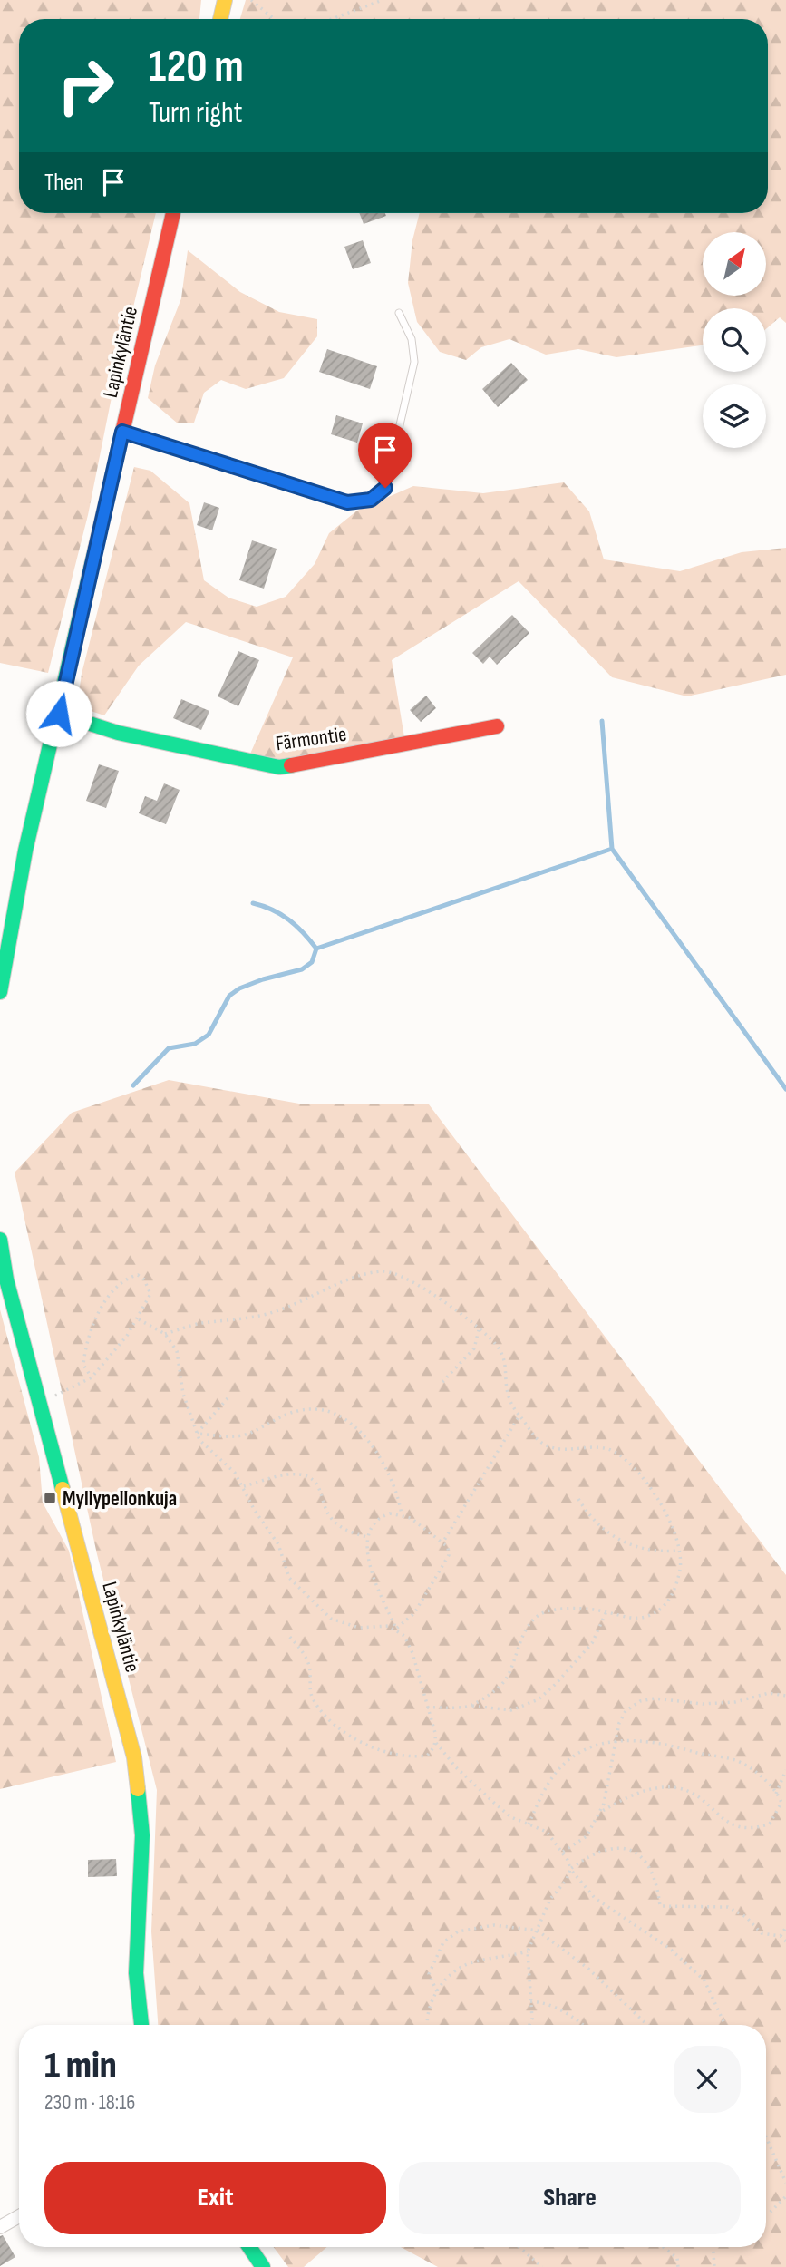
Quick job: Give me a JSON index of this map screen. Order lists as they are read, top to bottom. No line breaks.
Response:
{"streets":{"main road":["Lapinkyläntie","Färmontie"]},"crossings":[["Lapinkyläntie","Färmontie"]],"places":{"transit":["Myllypellonkuja"]},"north":"top right","page":{"turn":["120 m","Turn right"],"then":"Then","heading":["1 min","230 m · 18:16"],"buttons":["Exit","Share"]}}
